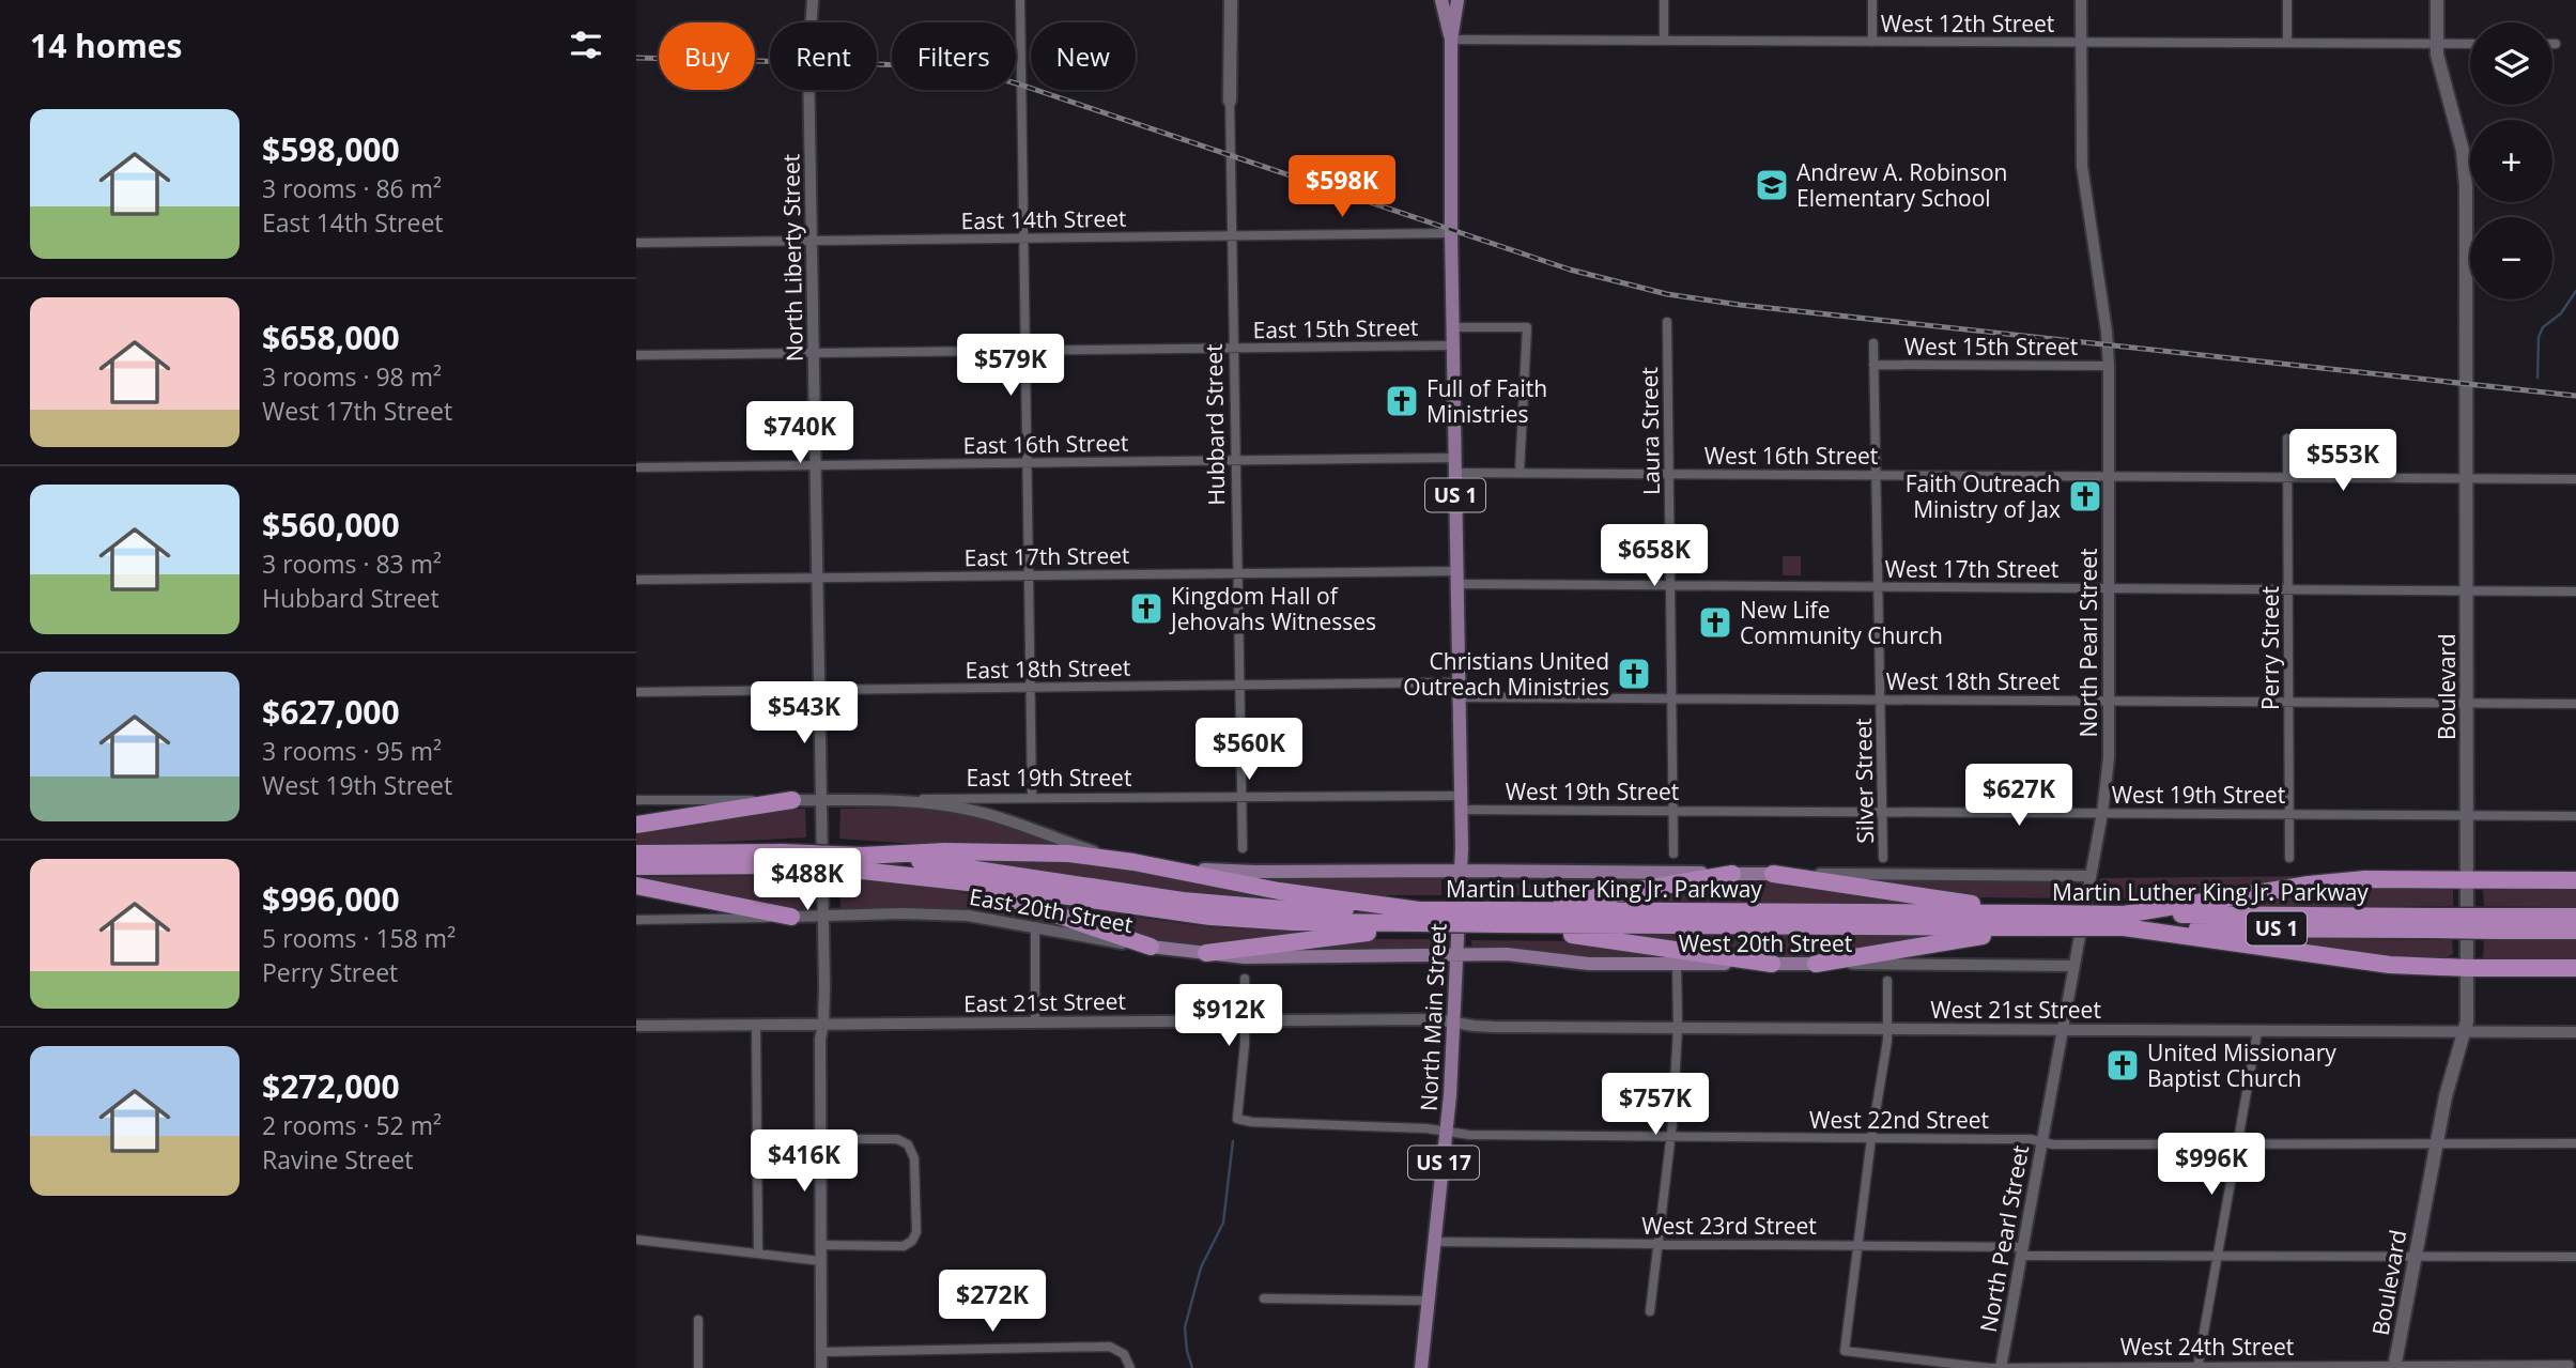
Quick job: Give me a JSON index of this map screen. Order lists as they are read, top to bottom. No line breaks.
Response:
{"streets":{"highway":["US 1","Martin Luther King Jr. Parkway"],"main road":["Hubbard Street","Boulevard","East 20th Street","West 20th Street","North Main Street","US 17"],"street":["West 12th Street","East 14th Street","North Liberty Street","East 15th Street","West 15th Street","Laura Street","East 16th Street","West 16th Street","East 17th Street","West 17th Street","North Pearl Street","Perry Street","East 18th Street","West 18th Street","East 19th Street","Silver Street","West 19th Street","East 21st Street","West 21st Street","West 22nd Street","West 23rd Street","West 24th Street"]},"crossings":[["West 12th Street","North Pearl Street"],["West 12th Street","Boulevard"],["West 12th Street","North Main Street"],["East 14th Street","North Liberty Street"],["East 14th Street","Hubbard Street"],["East 14th Street","North Main Street"],["North Liberty Street","East 15th Street"],["North Liberty Street","East 16th Street"],["North Liberty Street","East 17th Street"],["North Liberty Street","East 18th Street"],["North Liberty Street","East 19th Street"],["North Liberty Street","East 20th Street"],["North Liberty Street","East 21st Street"],["East 15th Street","Hubbard Street"],["East 15th Street","North Main Street"],["West 15th Street","North Pearl Street"],["West 15th Street","Silver Street"],["Hubbard Street","East 16th Street"],["Hubbard Street","East 17th Street"],["Hubbard Street","East 18th Street"],["Hubbard Street","East 19th Street"],["Laura Street","West 16th Street"],["Laura Street","West 17th Street"],["Laura Street","West 18th Street"],["Laura Street","West 19th Street"],["East 16th Street","West 16th Street"],["East 16th Street","North Main Street"],["West 16th Street","North Pearl Street"],["West 16th Street","Perry Street"],["West 16th Street","Boulevard"],["West 16th Street","Silver Street"],["West 16th Street","North Main Street"],["US 1","Martin Luther King Jr. Parkway"],["US 1","North Main Street"],["East 17th Street","West 17th Street"],["East 17th Street","North Main Street"],["West 17th Street","North Pearl Street"],["West 17th Street","Perry Street"],["West 17th Street","Boulevard"],["West 17th Street","Silver Street"],["West 17th Street","North Main Street"],["North Pearl Street","West 18th Street"],["North Pearl Street","West 19th Street"],["North Pearl Street","West 20th Street"],["North Pearl Street","West 21st Street"],["North Pearl Street","West 22nd Street"],["North Pearl Street","West 23rd Street"],["North Pearl Street","West 24th Street"],["Perry Street","West 18th Street"],["Perry Street","West 19th Street"],["East 18th Street","North Main Street"],["West 18th Street","Boulevard"],["West 18th Street","Silver Street"],["West 18th Street","North Main Street"],["Boulevard","West 19th Street"],["Boulevard","West 21st Street"],["Boulevard","West 22nd Street"],["Boulevard","West 23rd Street"],["Boulevard","West 24th Street"],["East 19th Street","West 19th Street"],["East 19th Street","North Main Street"],["Silver Street","West 19th Street"],["West 19th Street","North Main Street"],["East 20th Street","West 20th Street"],["East 20th Street","North Main Street"],["West 20th Street","North Main Street"],["East 21st Street","West 21st Street"],["East 21st Street","North Main Street"],["East 21st Street","West 22nd Street"],["West 21st Street","North Main Street"],["North Main Street","West 22nd Street"],["North Main Street","West 23rd Street"],["West 23rd Street","West 24th Street"]],"places":{"school or university":["Andrew A. Robinson Elementary School"],"church":["Full of Faith Ministries","Faith Outreach Ministry of Jax","Kingdom Hall of Jehovahs Witnesses","New Life Community Church","Christians United Outreach Ministries","United Missionary Baptist Church"]},"page":{"heading":"14 homes","map_buttons":["+","−"],"chip":["Buy","Rent","Filters","New"],"list":[{"name":"$598,000","note":"3 rooms · 86 m² · East 14th Street"},{"name":"$658,000","note":"3 rooms · 98 m² · West 17th Street"},{"name":"$560,000","note":"3 rooms · 83 m² · Hubbard Street"},{"name":"$627,000","note":"3 rooms · 95 m² · West 19th Street"},{"name":"$996,000","note":"5 rooms · 158 m² · Perry Street"},{"name":"$272,000","note":"2 rooms · 52 m² · Ravine Street"}],"price":["$598K","$579K","$740K","$553K","$658K","$543K","$560K","$627K","$488K","$912K","$757K","$416K","$996K","$272K"]}}
